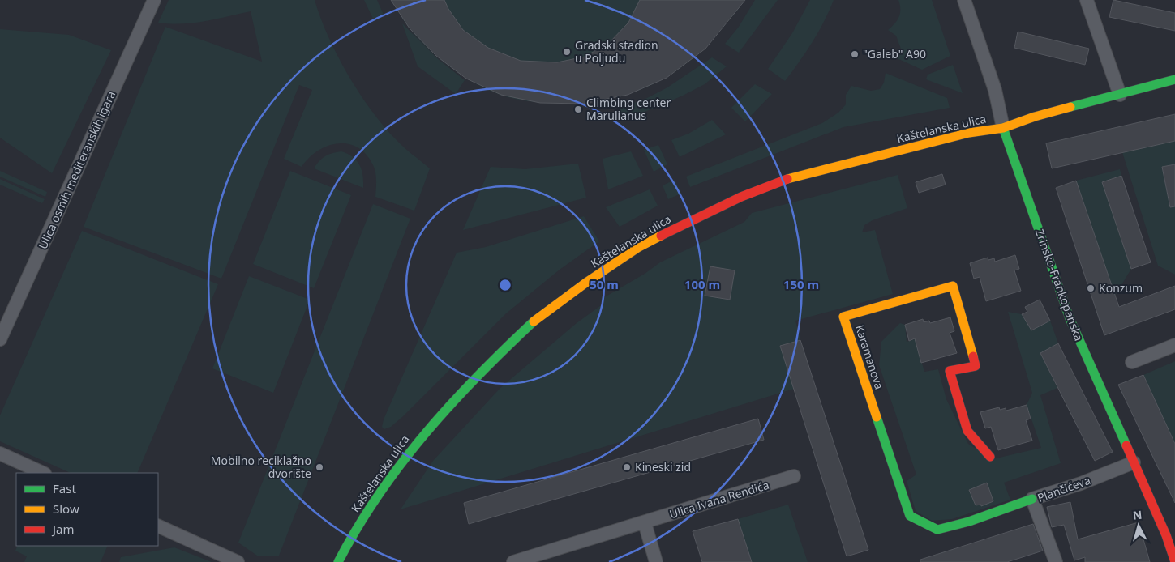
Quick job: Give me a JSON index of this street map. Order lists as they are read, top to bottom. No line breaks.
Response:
{"streets":{"street":["Kaštelanska ulica","Ulica osmih mediteranskih igara","Zrinsko-Frankopanska","Karamanova","Plančićeva","Ulica Ivana Rendića"]},"crossings":[["Kaštelanska ulica","Zrinsko-Frankopanska"],["Zrinsko-Frankopanska","Plančićeva"],["Karamanova","Plančićeva"]],"places":["Gradski stadion u Poljudu","\"Galeb\" A90","Climbing center Marulianus","Konzum","Mobilno reciklažno dvorište","Kineski zid"],"legend":["Fast","Slow","Jam"],"north":"top","rings":["50 m","100 m","150 m"]}
